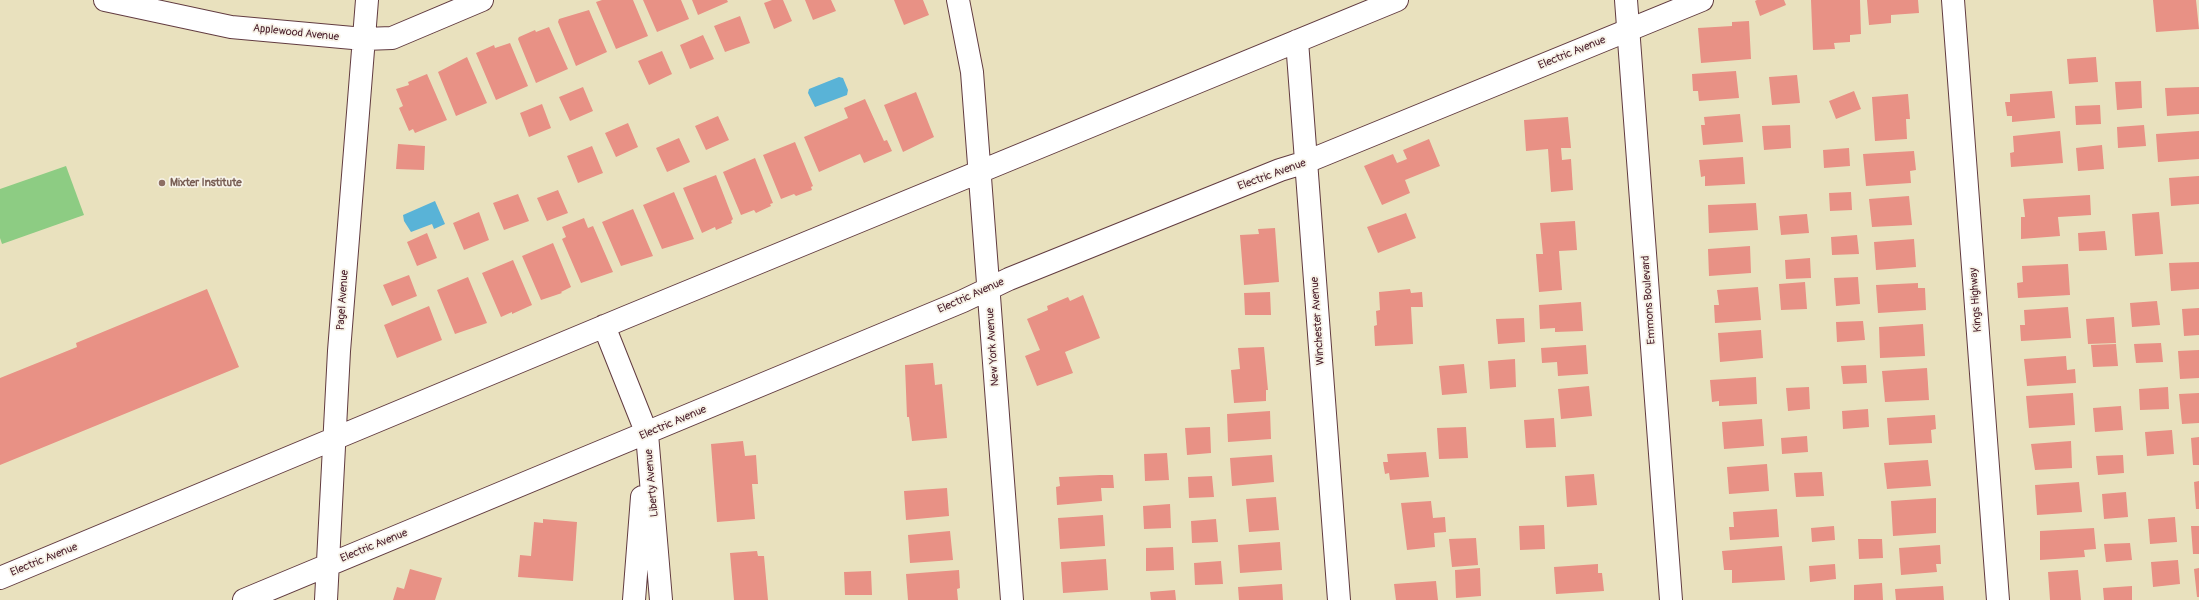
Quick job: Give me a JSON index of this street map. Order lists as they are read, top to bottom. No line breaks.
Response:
{"streets":{"street":["Applewood Avenue","Electric Avenue","Pagel Avenue","Emmons Boulevard","Kings Highway","Winchester Avenue","New York Avenue","Liberty Avenue"]},"crossings":[["Applewood Avenue","Pagel Avenue"],["Electric Avenue","Pagel Avenue"],["Electric Avenue","Emmons Boulevard"],["Electric Avenue","Winchester Avenue"],["Electric Avenue","New York Avenue"],["Electric Avenue","Liberty Avenue"]],"places":["Mixter Institute"]}
